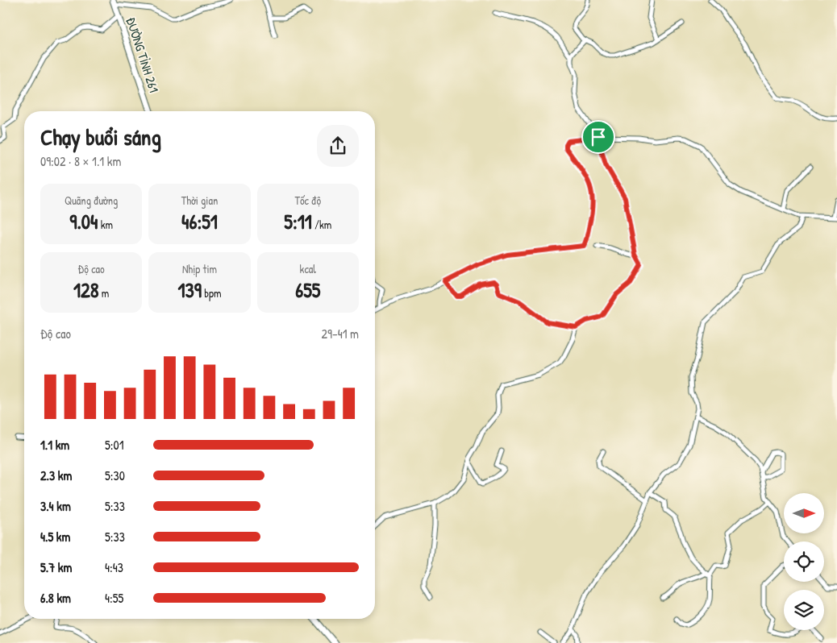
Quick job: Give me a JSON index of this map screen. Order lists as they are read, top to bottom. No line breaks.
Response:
{"streets":{"main road":["ĐƯỜNG TỈNH 261"]},"north":"right","page":{"heading":["Chạy buổi sáng","09:02 · 8 × 1.1 km"],"stats":[["Quãng đường","9.04 km"],["Thời gian","46:51"],["Tốc độ","5:11 /km"],["Độ cao","128 m"],["Nhịp tim","139 bpm"],["kcal","655"]],"chart":["Độ cao","29–41 m"],"list":[{"name":"1.1 km","note":"5:01"},{"name":"2.3 km","note":"5:30"},{"name":"3.4 km","note":"5:33"},{"name":"4.5 km","note":"5:33"},{"name":"5.7 km","note":"4:43"},{"name":"6.8 km","note":"4:55"}]}}
